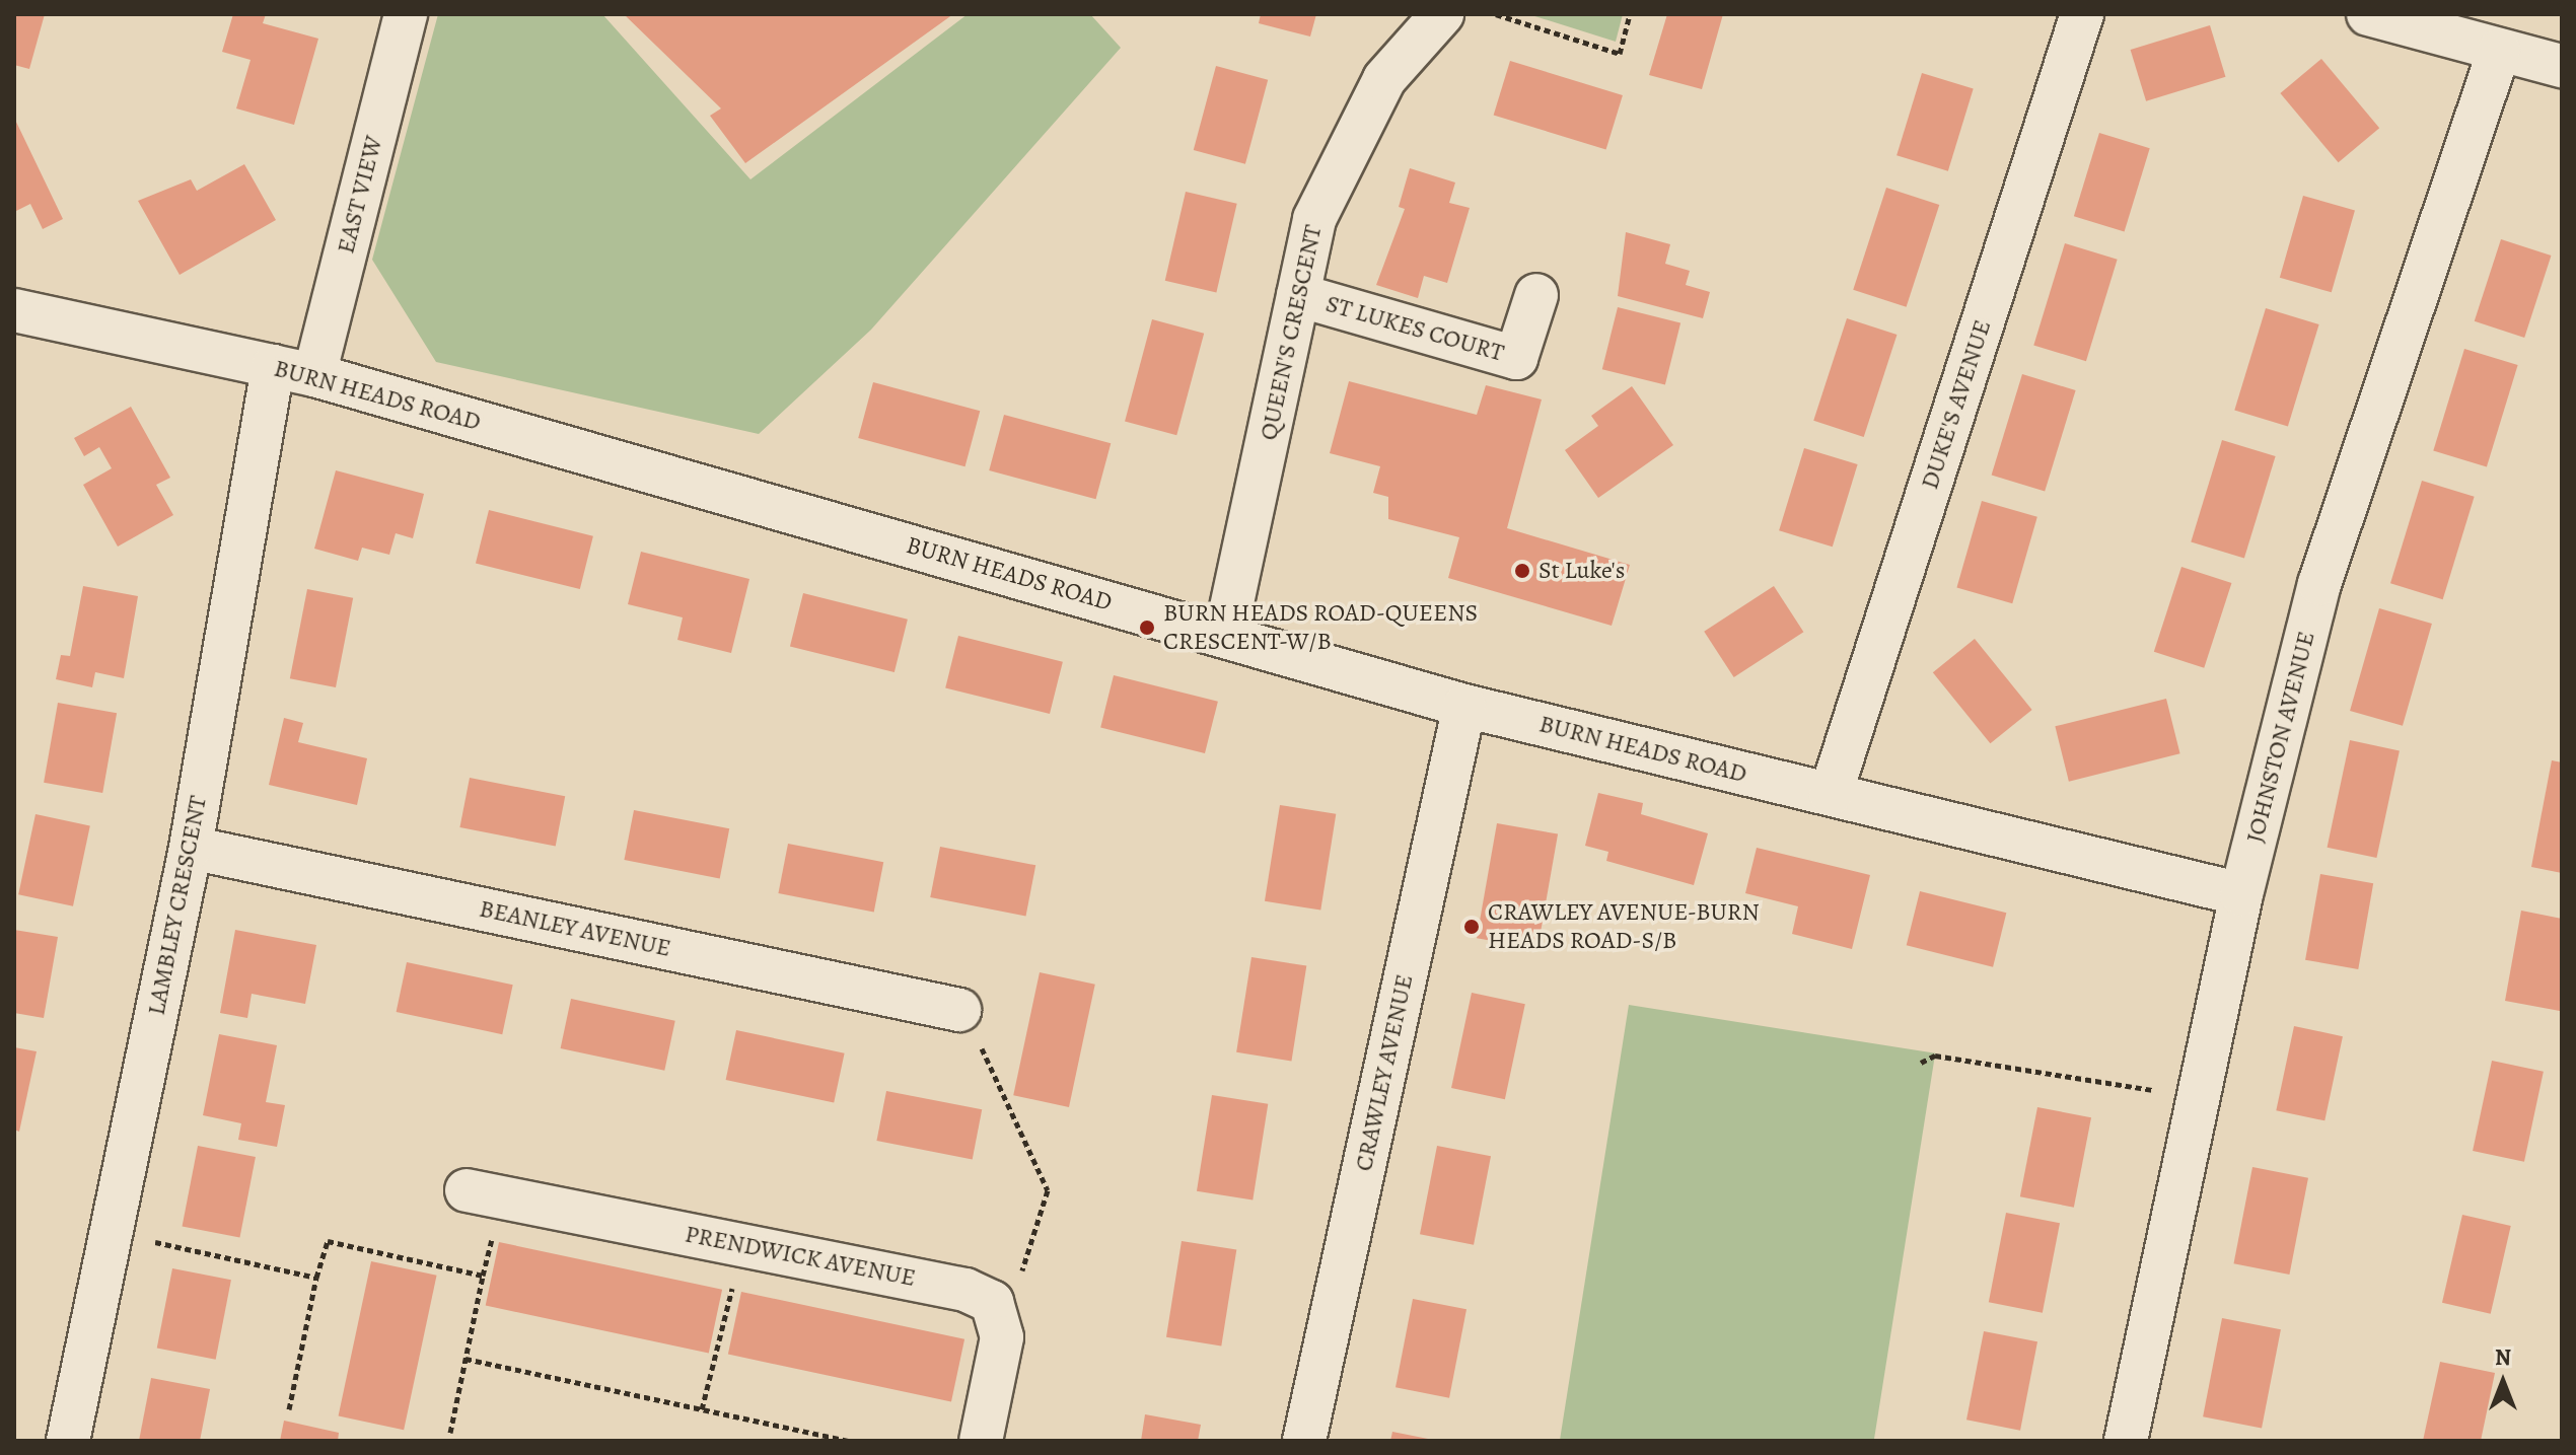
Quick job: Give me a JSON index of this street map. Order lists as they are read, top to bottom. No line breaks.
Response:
{"streets":{"street":["EAST VIEW","ST LUKES COURT","QUEEN'S CRESCENT","BURN HEADS ROAD","DUKE'S AVENUE","JOHNSTON AVENUE","LAMBLEY CRESCENT","BEANLEY AVENUE","CRAWLEY AVENUE","PRENDWICK AVENUE"]},"crossings":[["EAST VIEW","BURN HEADS ROAD"],["ST LUKES COURT","QUEEN'S CRESCENT"],["QUEEN'S CRESCENT","BURN HEADS ROAD"],["BURN HEADS ROAD","DUKE'S AVENUE"],["BURN HEADS ROAD","JOHNSTON AVENUE"],["BURN HEADS ROAD","LAMBLEY CRESCENT"],["BURN HEADS ROAD","CRAWLEY AVENUE"],["LAMBLEY CRESCENT","BEANLEY AVENUE"]],"places":["St Luke's","BURN HEADS ROAD-QUEENS CRESCENT-W/B","CRAWLEY AVENUE-BURN HEADS ROAD-S/B"],"north":"top"}
